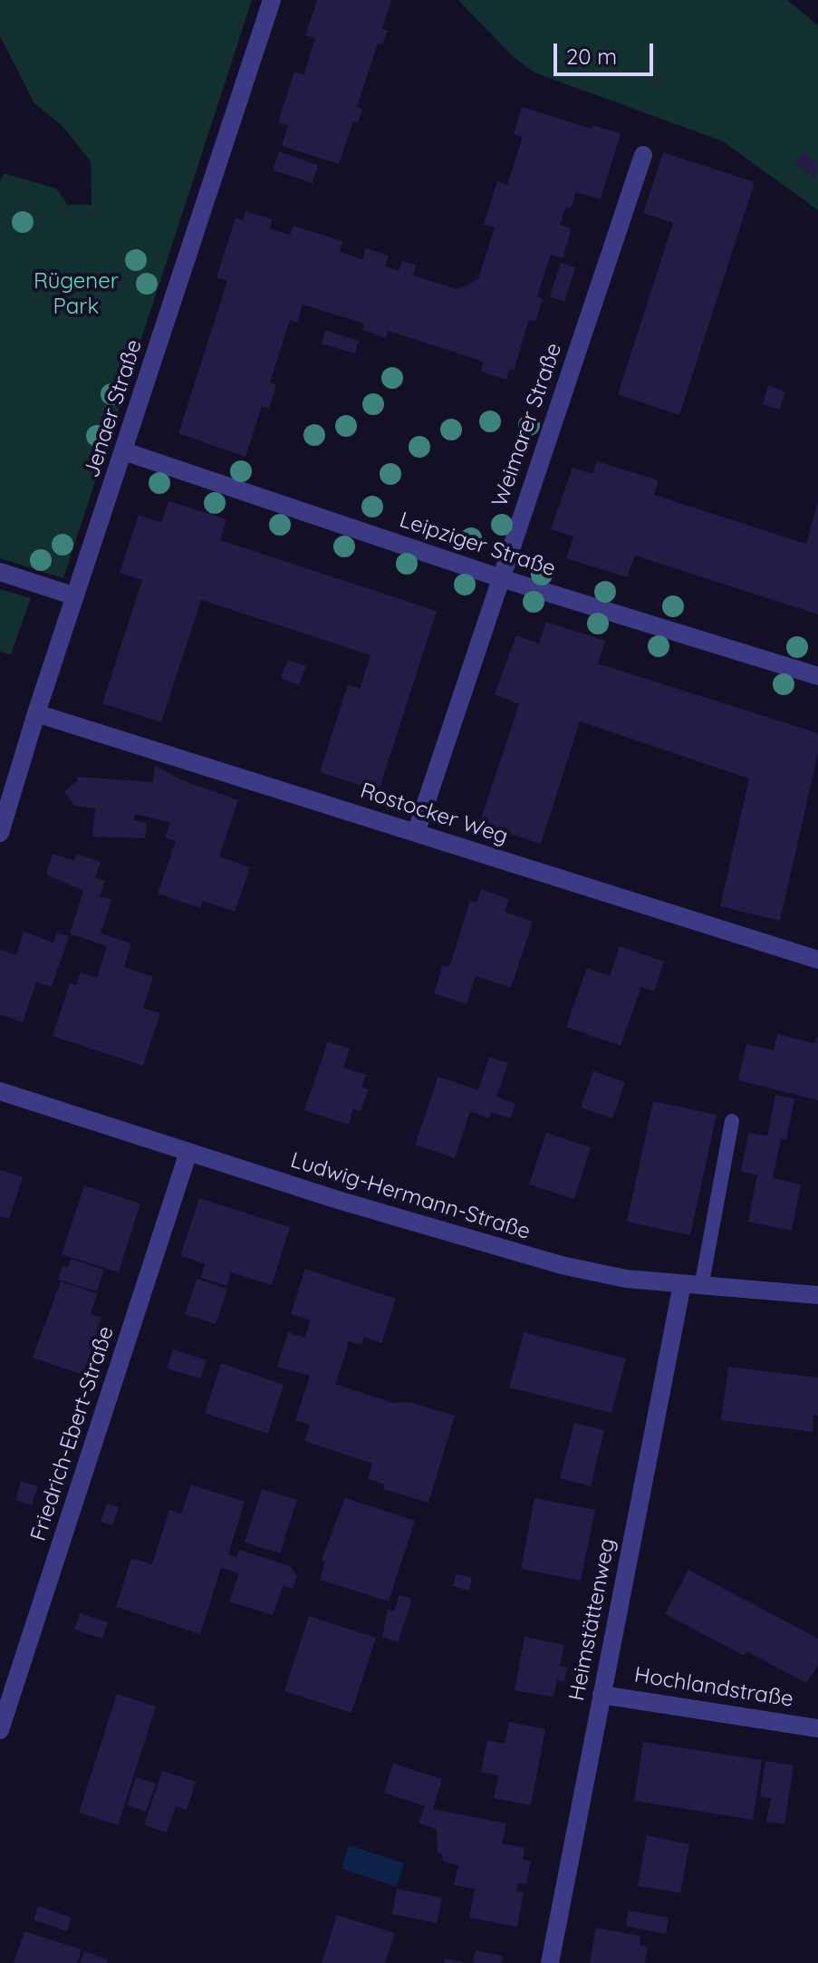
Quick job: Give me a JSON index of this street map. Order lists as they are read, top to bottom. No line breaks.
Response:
{"streets":{"street":["Jenaer Straße","Weimarer Straße","Leipziger Straße","Rostocker Weg","Ludwig-Hermann-Straße","Friedrich-Ebert-Straße","Heimstättenweg","Hochlandstraße"]},"crossings":[["Jenaer Straße","Leipziger Straße"],["Jenaer Straße","Rostocker Weg"],["Weimarer Straße","Leipziger Straße"],["Weimarer Straße","Rostocker Weg"],["Ludwig-Hermann-Straße","Friedrich-Ebert-Straße"],["Ludwig-Hermann-Straße","Heimstättenweg"],["Heimstättenweg","Hochlandstraße"]],"parks":["Rügener Park"],"scale_bar":"20 m"}
